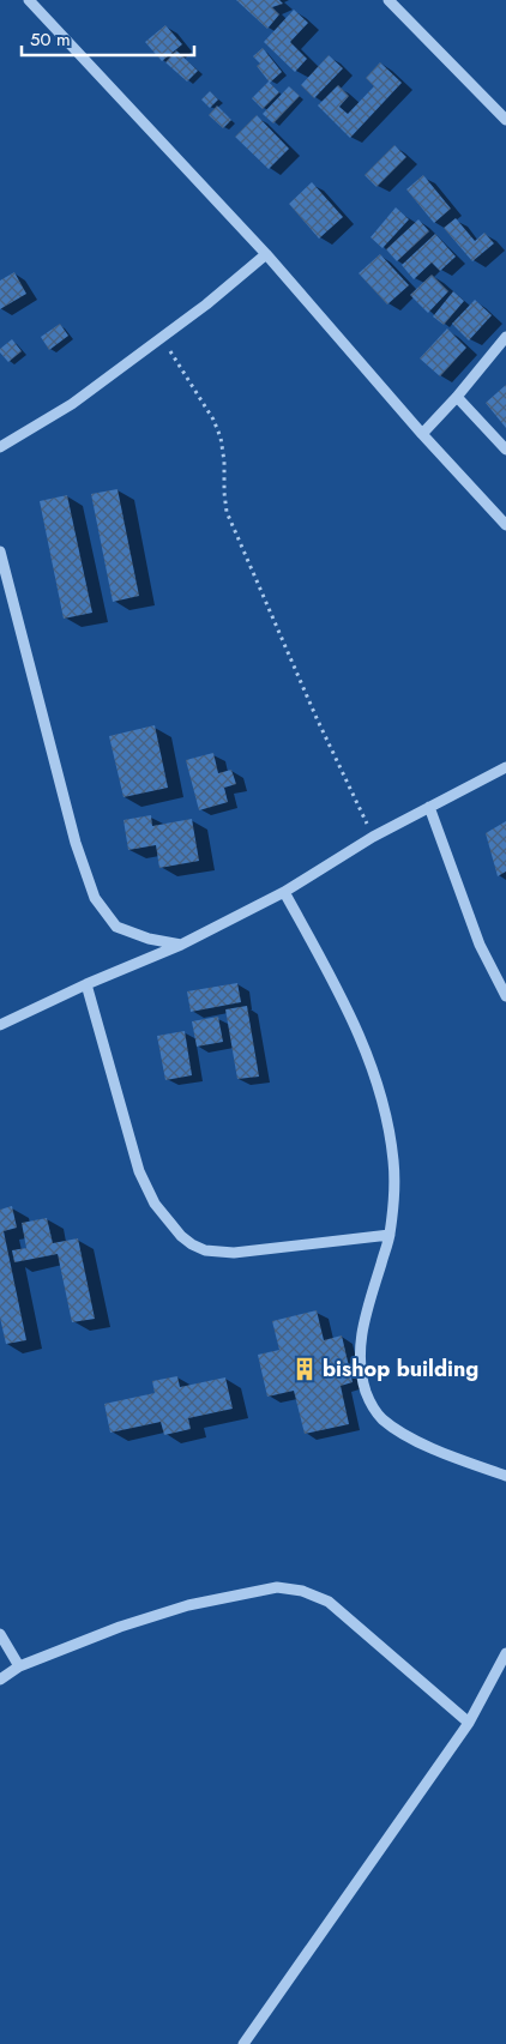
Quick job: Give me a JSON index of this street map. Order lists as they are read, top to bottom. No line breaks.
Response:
{"places":{"building":["bishop building"]},"scale_bar":"50 m"}
